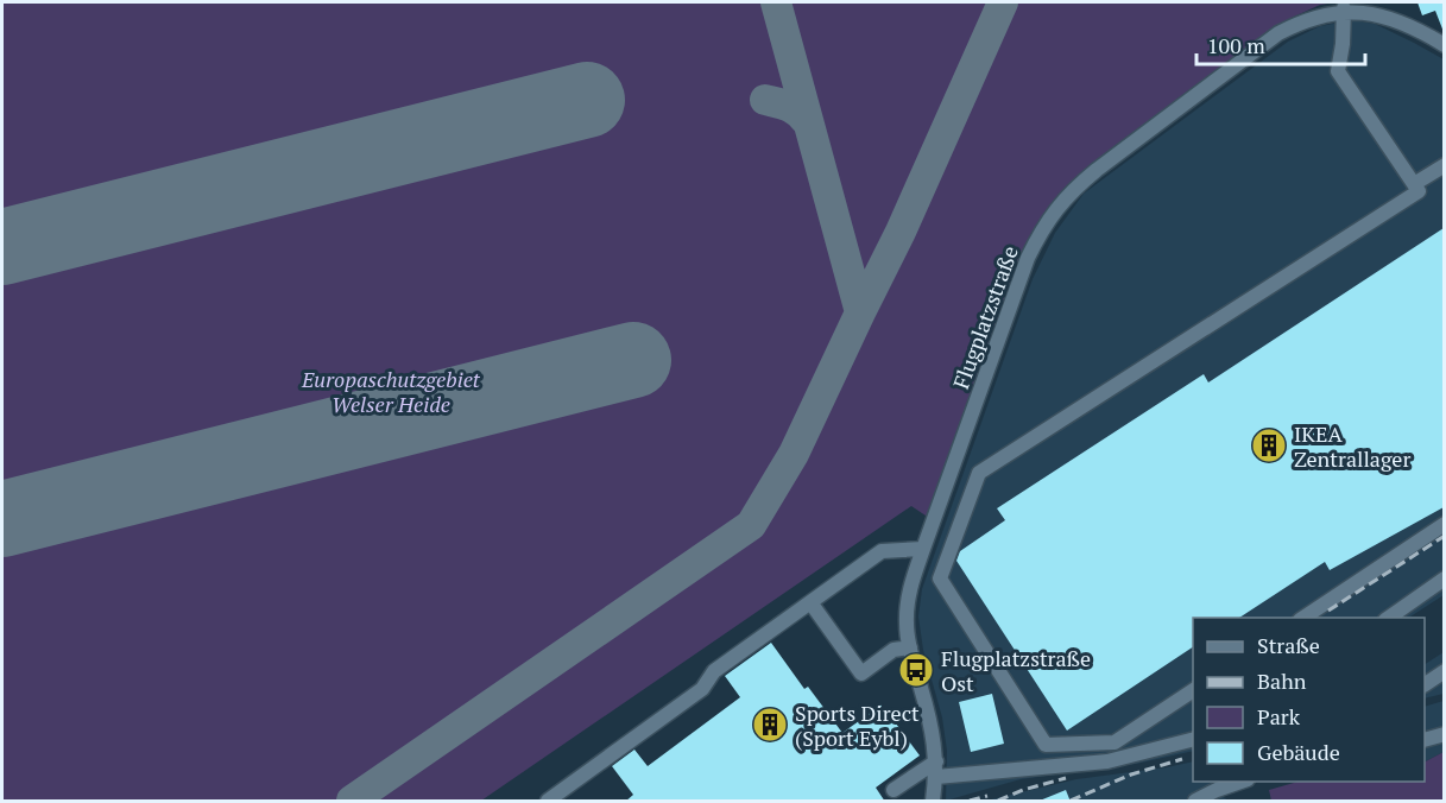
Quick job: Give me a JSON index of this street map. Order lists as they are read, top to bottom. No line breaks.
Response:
{"streets":{"street":["Flugplatzstraße"]},"parks":["Europaschutzgebiet Welser Heide"],"places":{"building":["IKEA Zentrallager","Sports Direct (Sport Eybl)"],"bus stop":["Flugplatzstraße Ost"]},"legend":["Straße","Bahn","Park","Gebäude"],"scale_bar":"100 m"}
